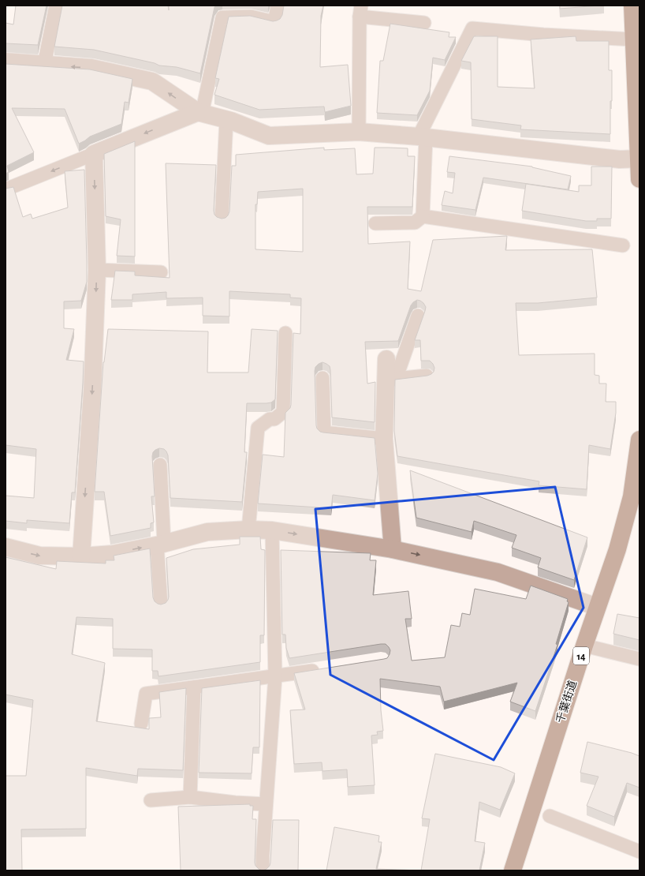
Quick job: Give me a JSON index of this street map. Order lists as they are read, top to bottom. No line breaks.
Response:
{"streets":{"highway":["14","千葉街道"]}}
